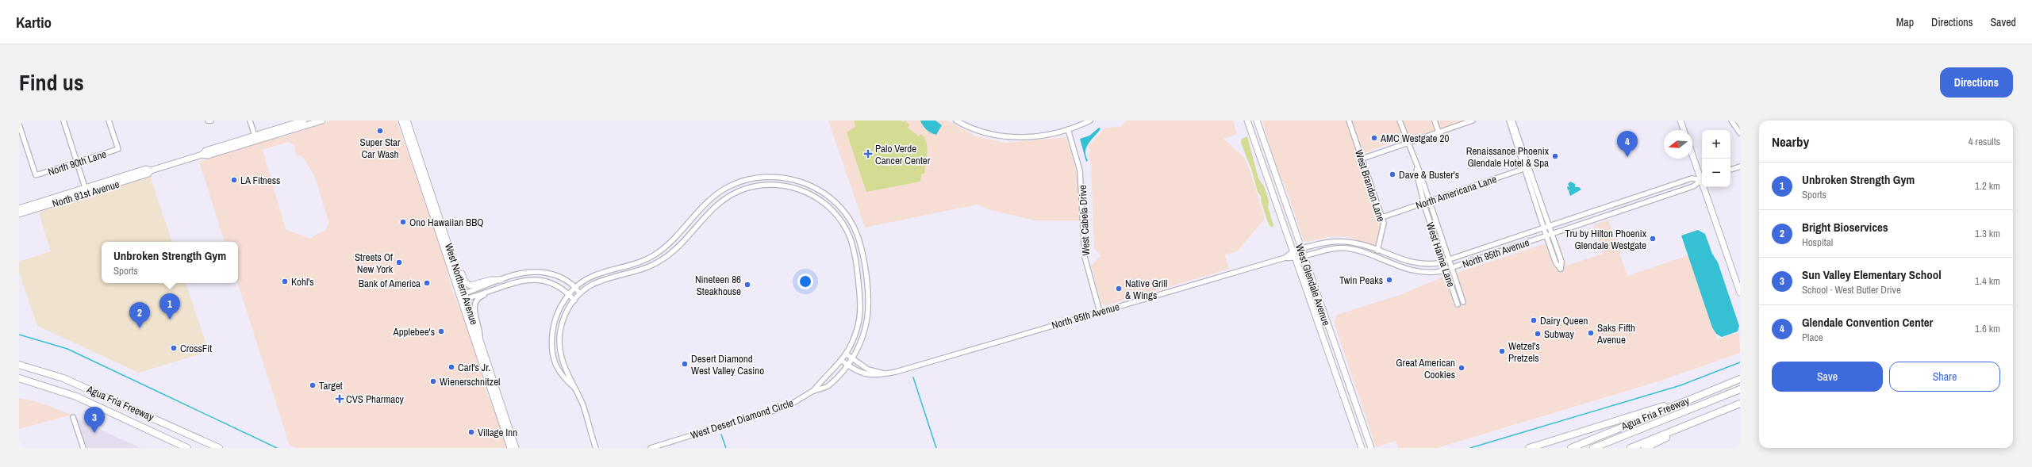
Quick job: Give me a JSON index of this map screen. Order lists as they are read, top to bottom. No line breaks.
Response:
{"streets":{"highway":["Agua Fria Freeway"],"main road":["North 91st Avenue","West Northern Avenue","West Glendale Avenue"],"street":["North 90th Lane","West Brandon Lane","North Americana Lane","West Cabela Drive","North 95th Avenue","West Hanna Lane","West Desert Diamond Circle"]},"crossings":[["West Brandon Lane","North Americana Lane"],["West Brandon Lane","North 95th Avenue"],["North Americana Lane","West Hanna Lane"],["West Cabela Drive","North 95th Avenue"],["North 95th Avenue","West Hanna Lane"],["North 95th Avenue","West Glendale Avenue"],["North 95th Avenue","West Desert Diamond Circle"]],"places":{"other":["Super Star Car Wash","AMC Westgate 20","Renaissance Phoenix Glendale Hotel & Spa","Dave & Buster's","LA Fitness","Ono Hawaiian BBQ","Tru by Hilton Phoenix Glendale Westgate","Streets Of New York","Twin Peaks","Kohl's","Bank of America","Nineteen 86 Steakhouse","Native Grill & Wings","Dairy Queen","Applebee's","Saks Fifth Avenue","Subway","CrossFit","Wetzel's Pretzels","Desert Diamond West Valley Casino","Carl's Jr.","Great American Cookies","Wienerschnitzel","Target","Village Inn"],"health":["Palo Verde Cancer Center","CVS Pharmacy"]},"north":"left","page":{"header":"Kartio","nav":["Map","Directions","Saved"],"title":"Find us","buttons":["Directions",["Save","Share"]],"heading":["Nearby","4 results"],"map_buttons":["+","−"],"pins":["4","1","2","3"],"list":[{"mark":"1","name":"Unbroken Strength Gym","note":"Sports","value":"1.2 km"},{"mark":"2","name":"Bright Bioservices","note":"Hospital","value":"1.3 km"},{"mark":"3","name":"Sun Valley Elementary School","note":"School · West Butler Drive","value":"1.4 km"},{"mark":"4","name":"Glendale Convention Center","note":"Place","value":"1.6 km"}],"popup":["Unbroken Strength Gym","Sports"]}}
